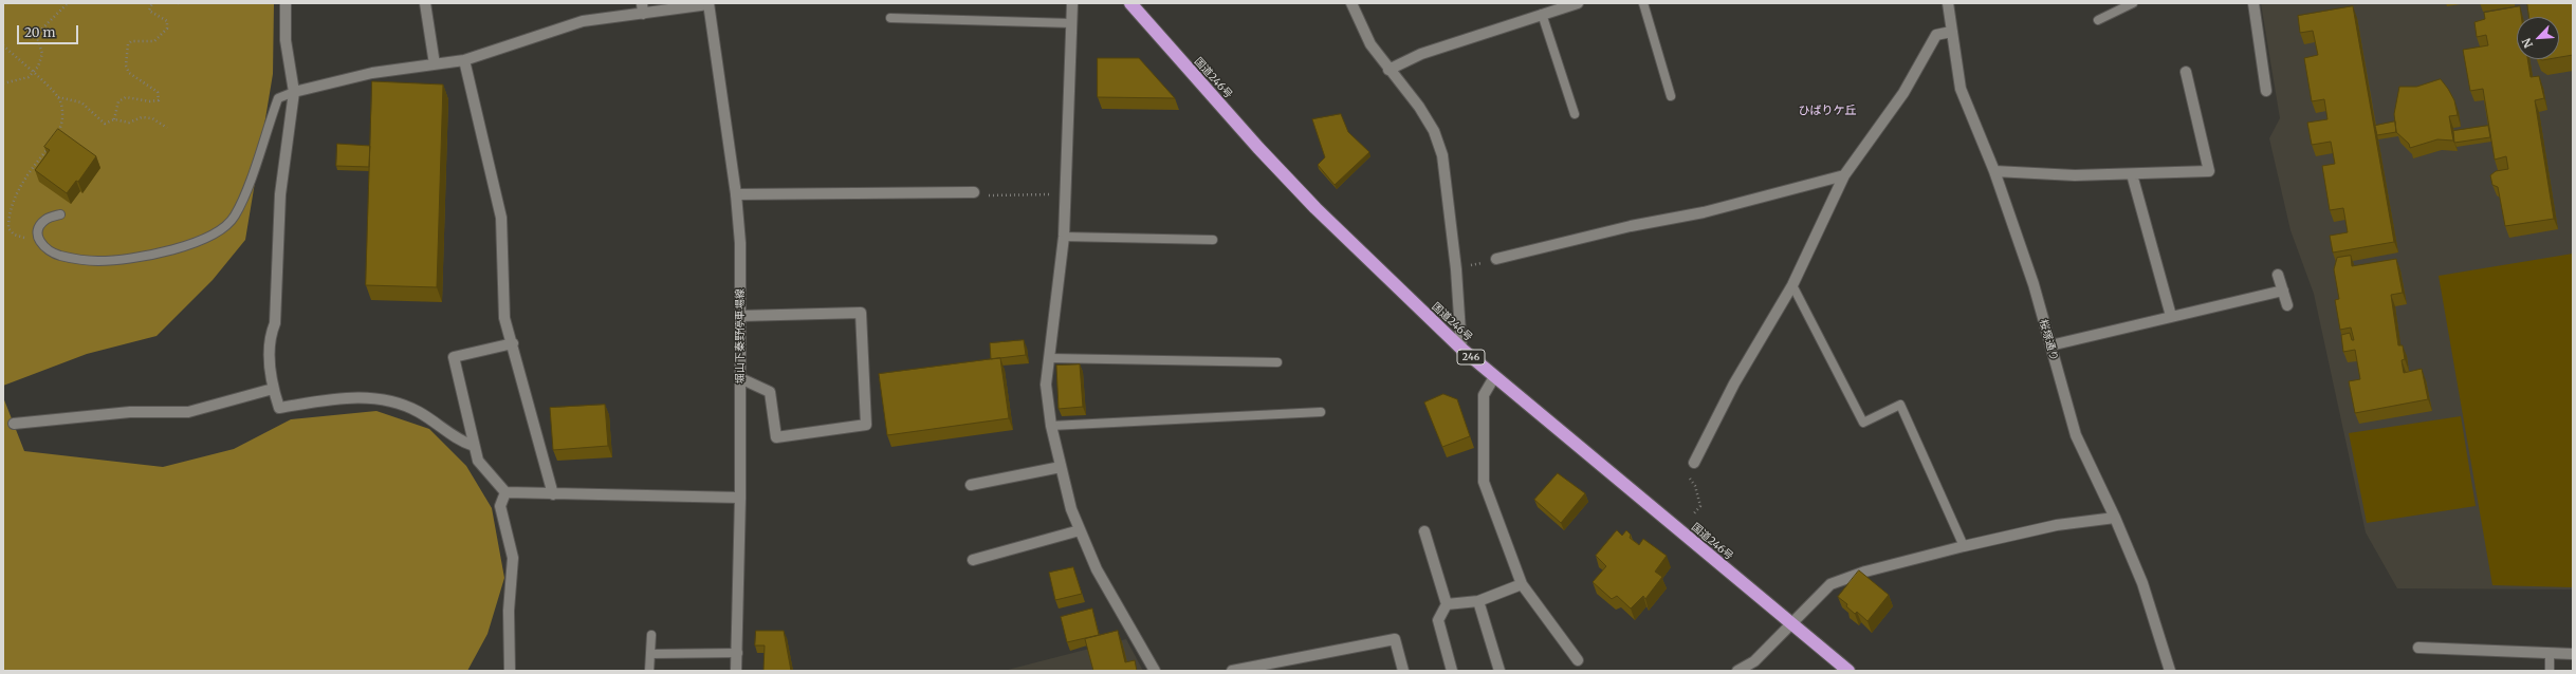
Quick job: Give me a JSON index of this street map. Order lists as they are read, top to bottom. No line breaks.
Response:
{"streets":{"highway":["国道246号","246"],"street":["堀山下秦野停車場線","桜塚通り"]},"districts":["ひばりケ丘"],"scale_bar":"20 m","north":"bottom left"}
